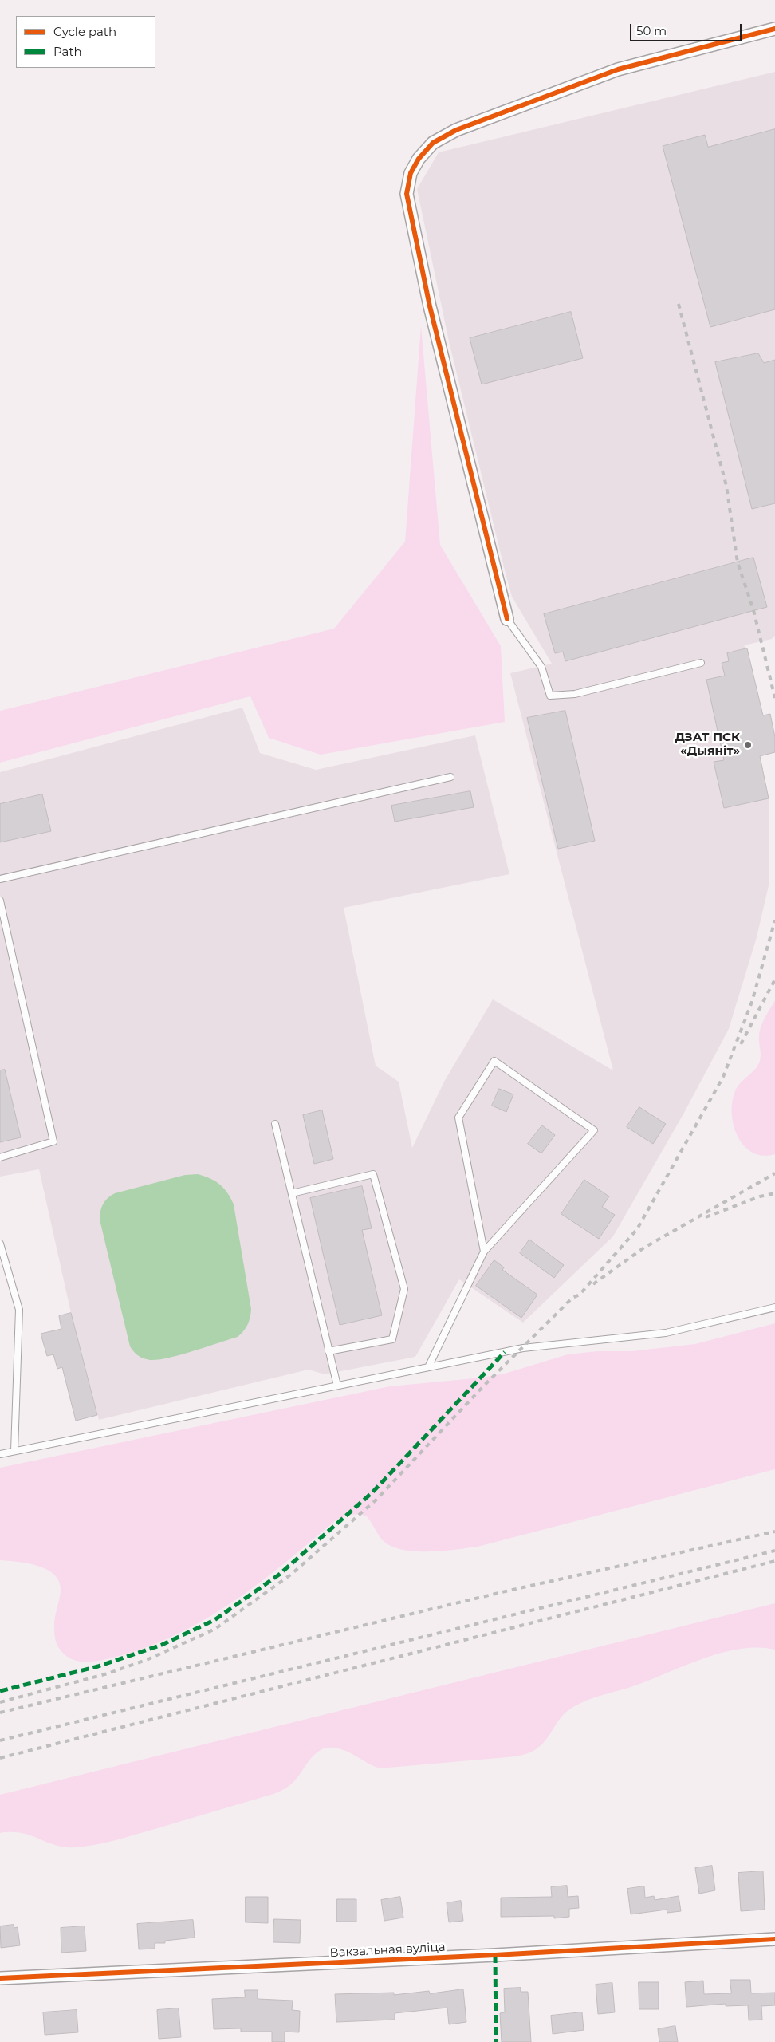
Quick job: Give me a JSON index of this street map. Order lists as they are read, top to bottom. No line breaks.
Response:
{"streets":{"street":["Вакзальная вуліца"]},"places":["ДЗАТ ПСК «Дыяніт»"],"legend":["Cycle path","Path"],"scale_bar":"50 m"}
